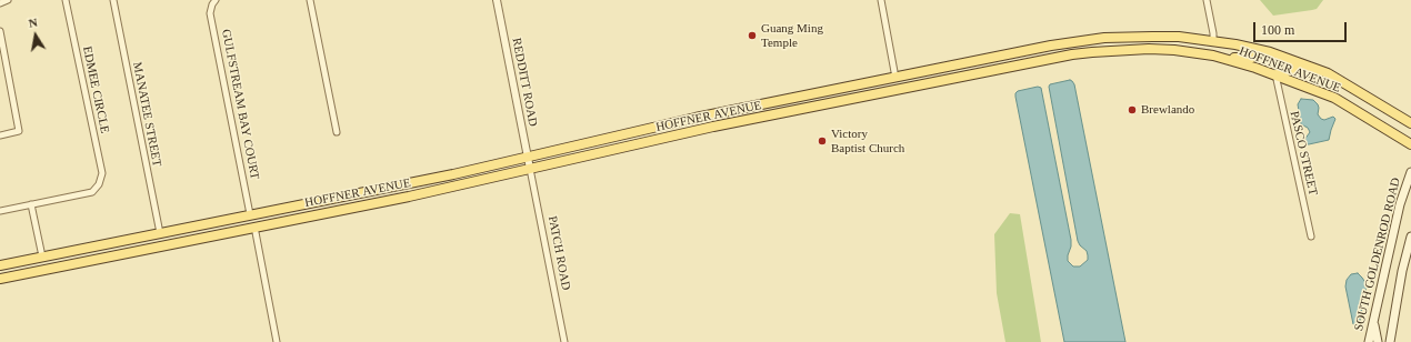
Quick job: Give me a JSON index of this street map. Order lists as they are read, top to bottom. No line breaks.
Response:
{"streets":{"main road":["HOFFNER AVENUE","SOUTH GOLDENROD ROAD"],"street":["REDDITT ROAD","EDMEE CIRCLE","GULFSTREAM BAY COURT","MANATEE STREET","PASCO STREET","PATCH ROAD"]},"crossings":[["HOFFNER AVENUE","REDDITT ROAD"],["HOFFNER AVENUE","GULFSTREAM BAY COURT"],["HOFFNER AVENUE","MANATEE STREET"],["HOFFNER AVENUE","PASCO STREET"],["HOFFNER AVENUE","PATCH ROAD"],["REDDITT ROAD","PATCH ROAD"]],"places":["Guang Ming Temple","Brewlando","Victory Baptist Church"],"scale_bar":"100 m","north":"top"}
